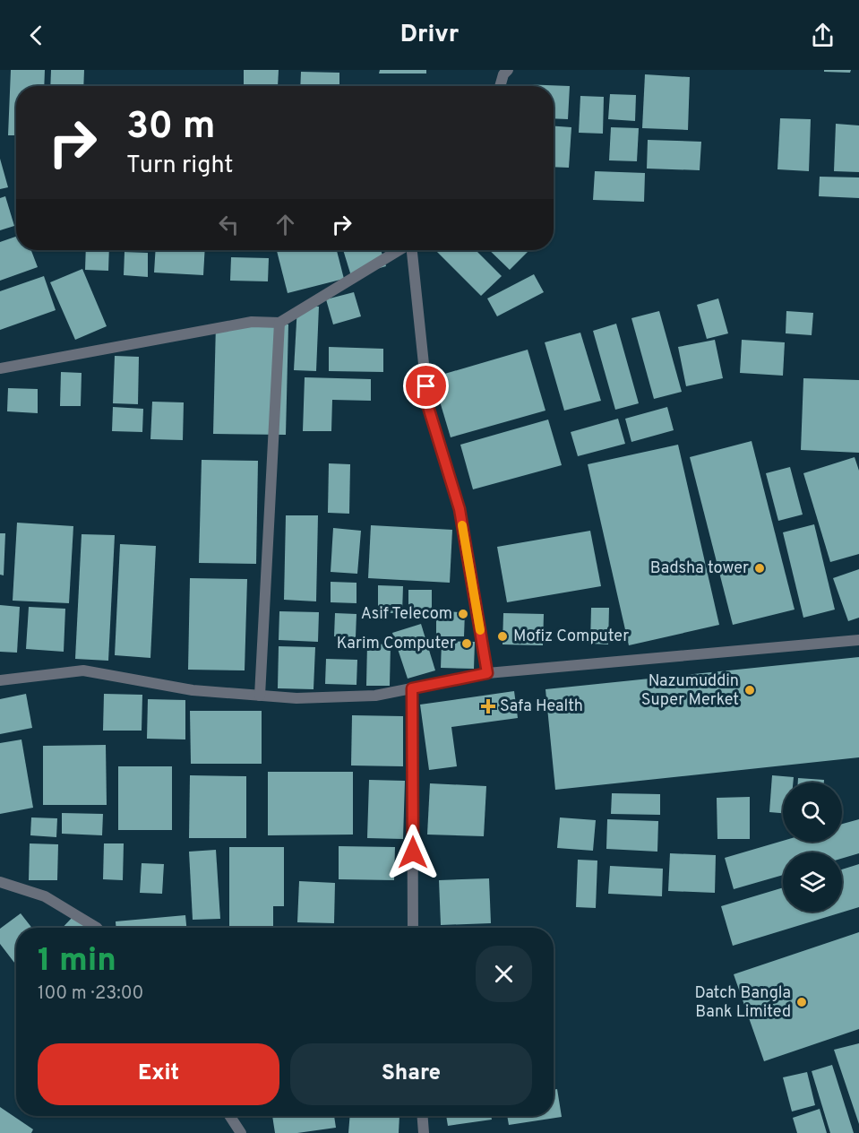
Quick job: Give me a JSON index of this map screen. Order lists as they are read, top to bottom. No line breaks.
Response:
{"places":{"other":["Badsha tower","Asif Telecom","Mofiz Computer","Karim Computer","Nazumuddin Super Merket","Datch Bangla Bank Limited"],"health":["Safa Health"]},"page":{"header":"Drivr","turn":["30 m","Turn right"],"heading":["1 min","100 m · 23:00"],"buttons":["Exit","Share"]}}
